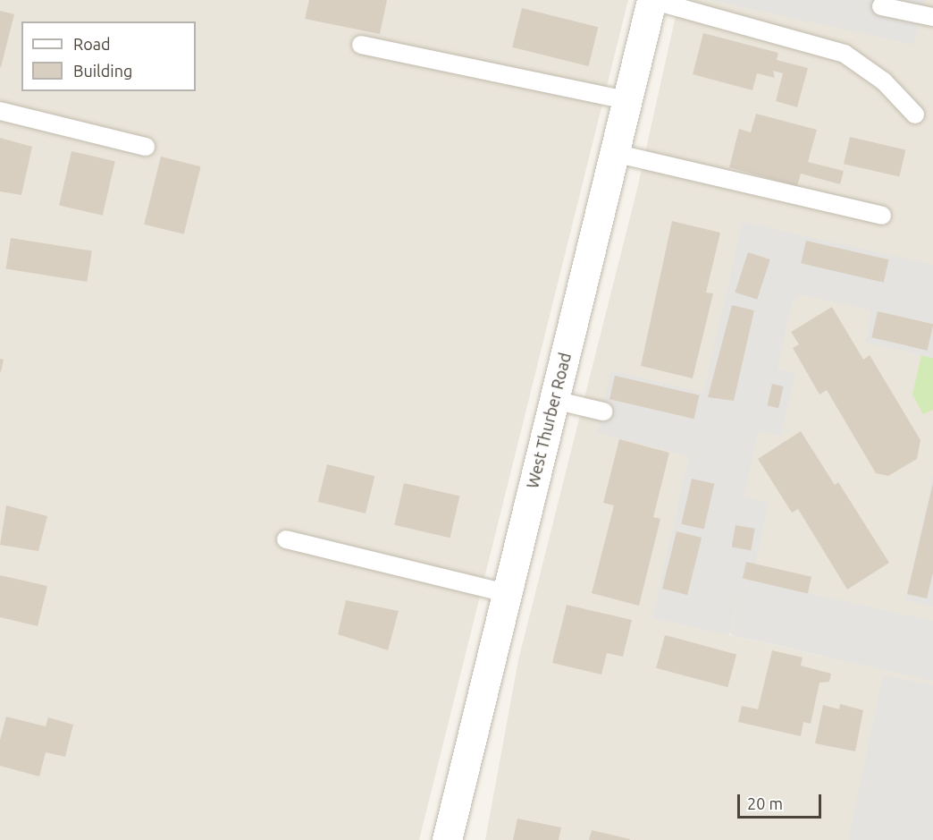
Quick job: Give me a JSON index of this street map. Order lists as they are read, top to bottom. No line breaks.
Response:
{"streets":{"street":["West Thurber Road"]},"legend":["Road","Building"],"scale_bar":"20 m"}
